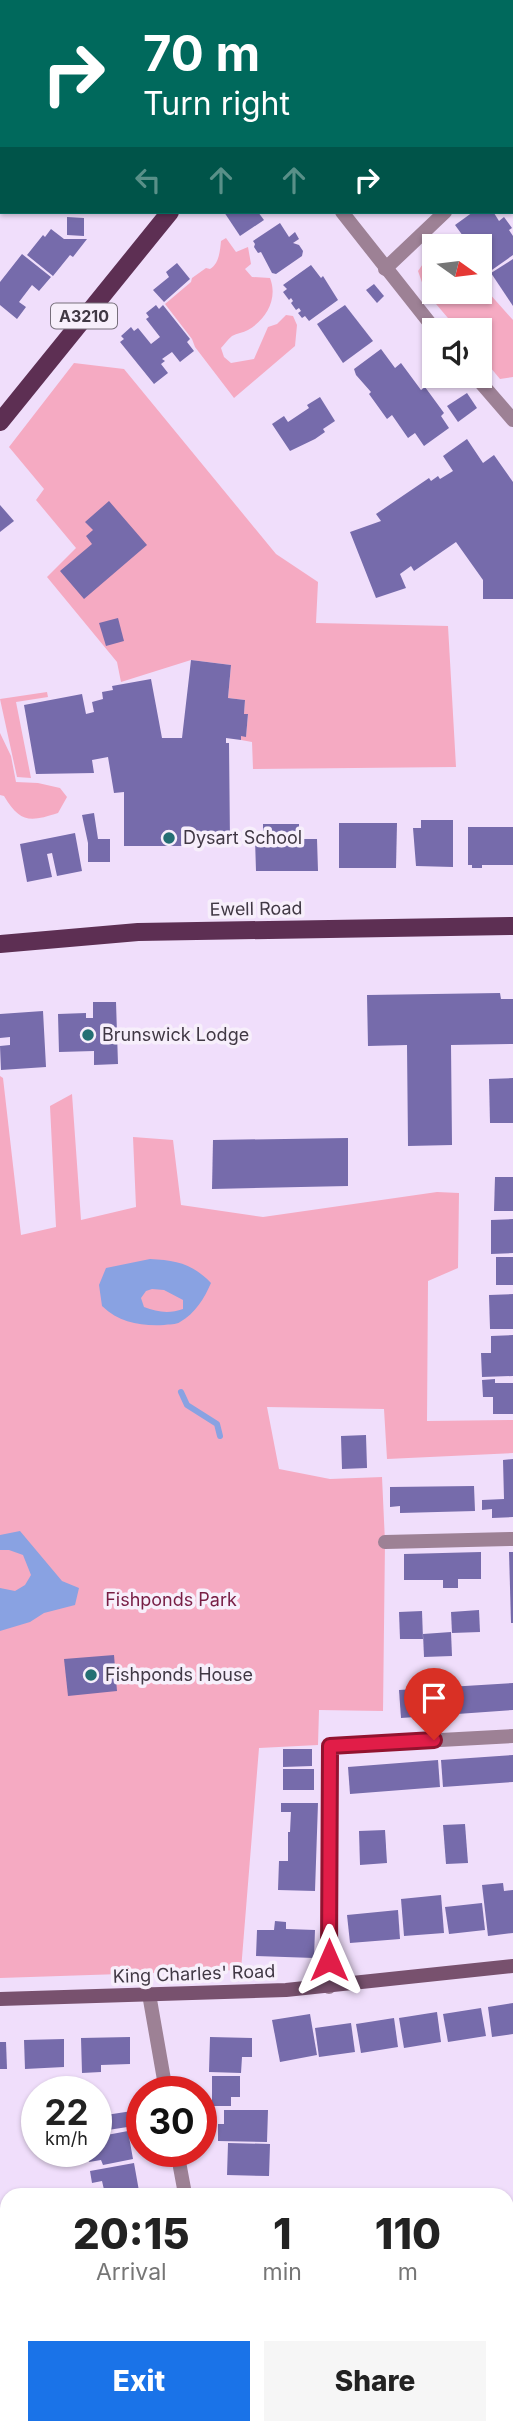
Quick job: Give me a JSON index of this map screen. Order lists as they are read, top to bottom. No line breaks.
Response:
{"streets":{"main road":["A3210","Ewell Road"],"street":["King Charles' Road"]},"parks":["Fishponds Park"],"places":["Dysart School","Brunswick Lodge","Fishponds House"],"north":"right","page":{"turn":["70 m","Turn right"],"speed":"22 km/h","limit":"30","eta":["20:15","Arrival","1","min","110","m"],"buttons":["Exit","Share"]}}
